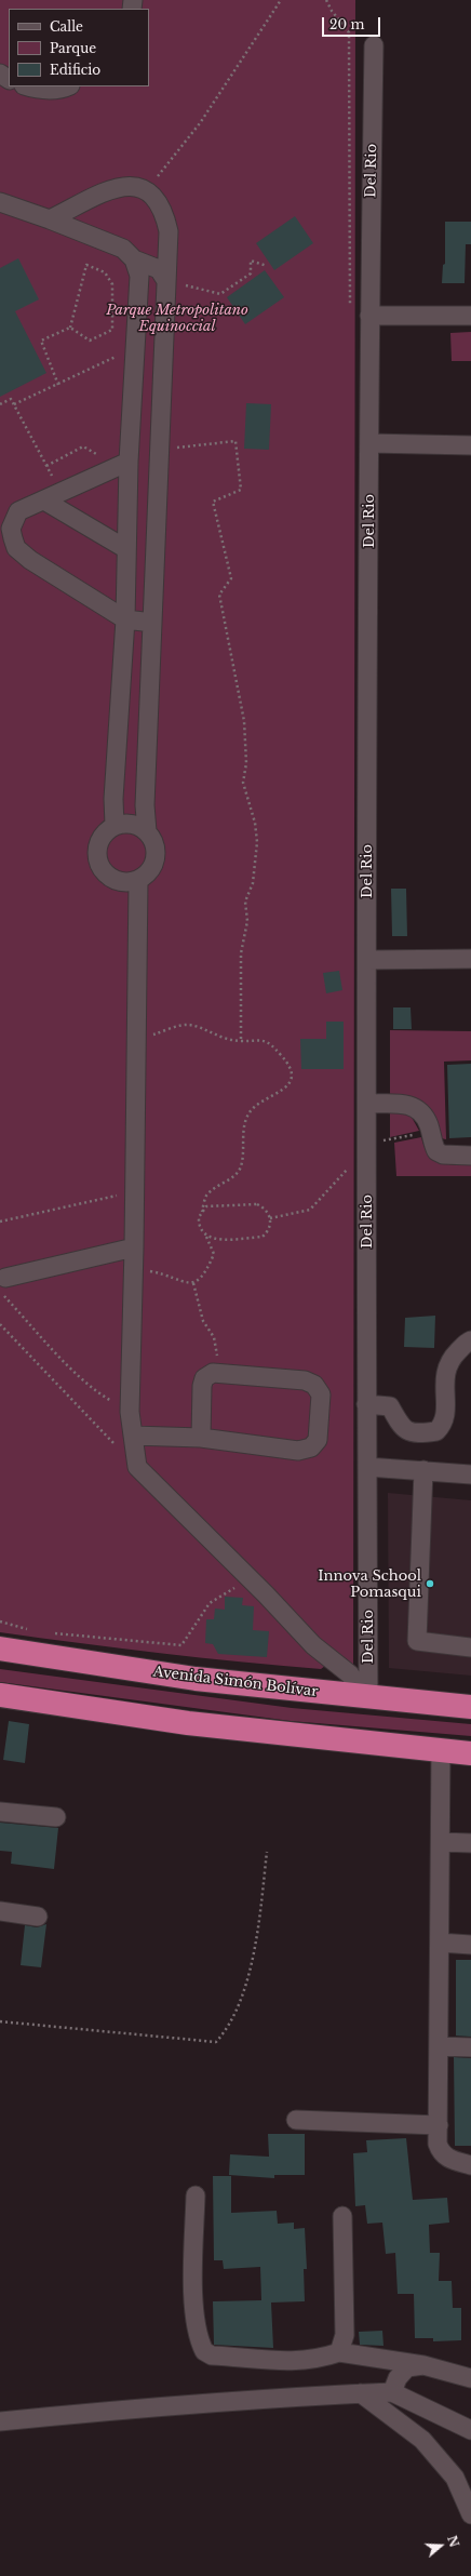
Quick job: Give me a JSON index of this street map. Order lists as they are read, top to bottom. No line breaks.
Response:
{"streets":{"highway":["Avenida Simón Bolívar"],"street":["Del Rio"]},"crossings":[["Del Rio","Avenida Simón Bolívar"]],"parks":["Parque Metropolitano Equinoccial"],"places":["Innova School Pomasqui"],"legend":["Calle","Parque","Edificio"],"scale_bar":"20 m","north":"right"}
